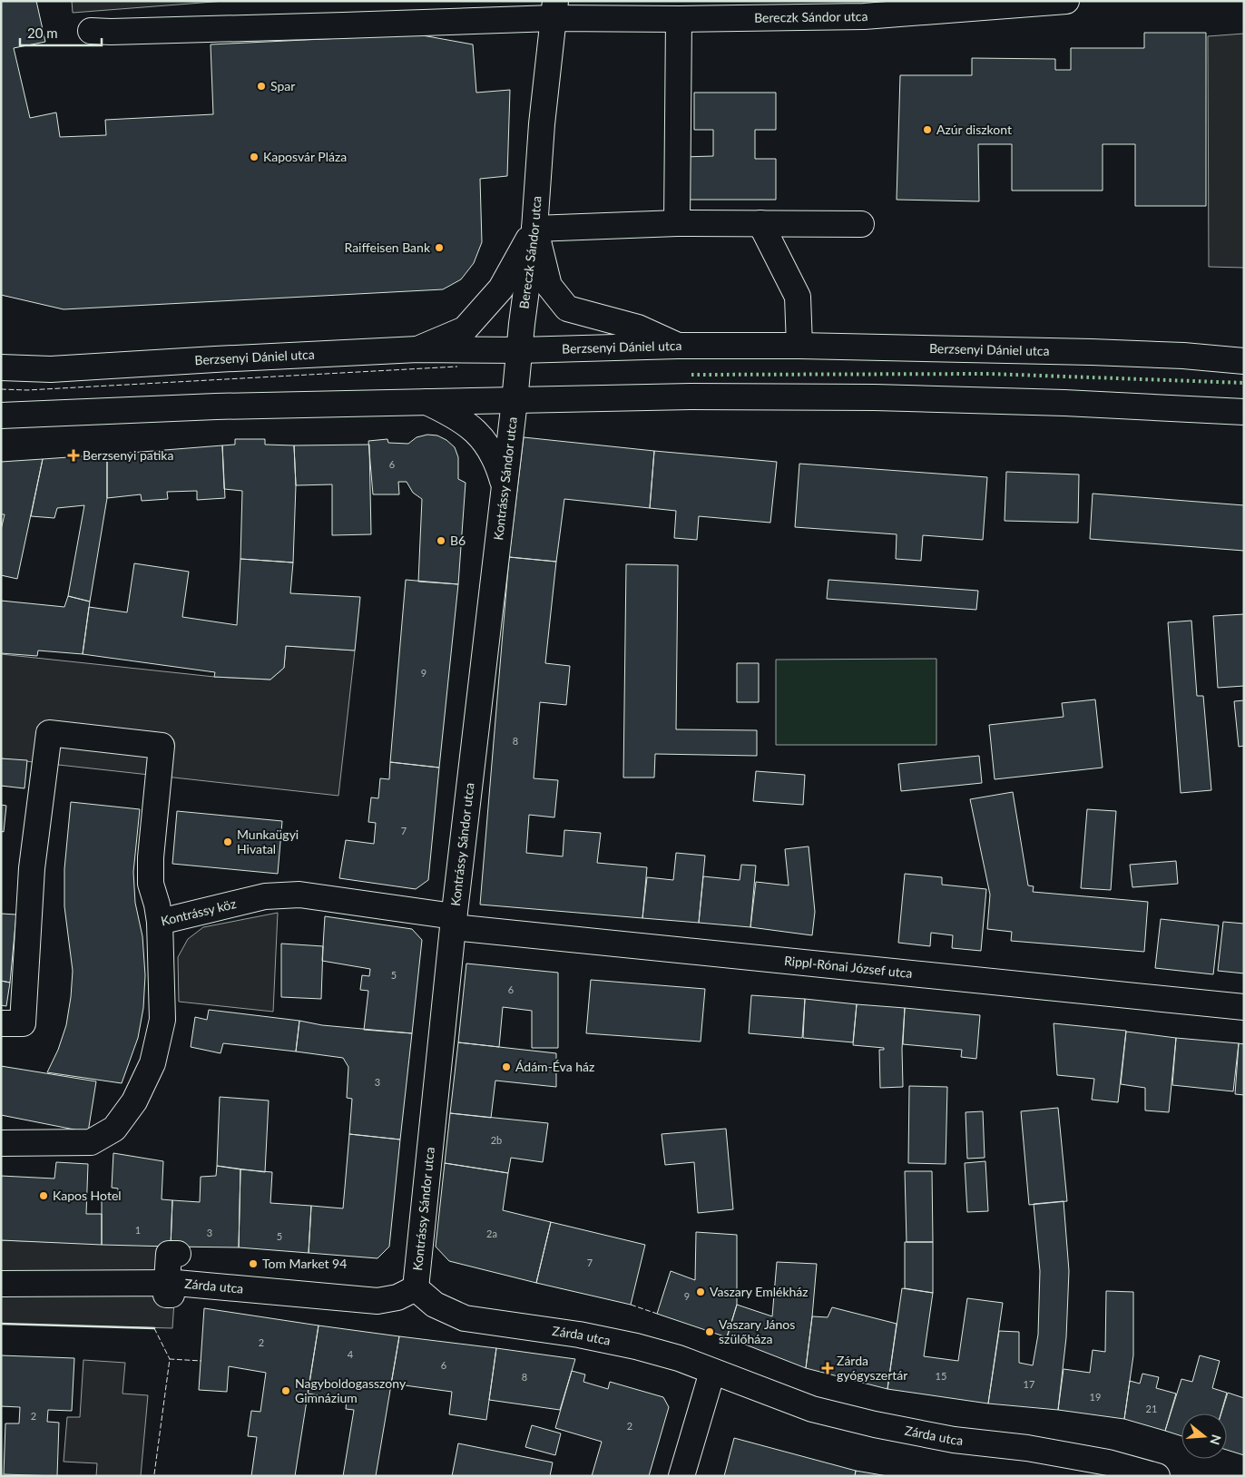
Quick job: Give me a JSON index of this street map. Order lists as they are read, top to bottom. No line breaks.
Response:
{"streets":{"street":["Bereczk Sándor utca","Berzsenyi Dániel utca","Kontrássy Sándor utca","Kontrássy köz","Rippl-Rónai József utca","Zárda utca"]},"crossings":[["Bereczk Sándor utca","Berzsenyi Dániel utca"],["Bereczk Sándor utca","Kontrássy Sándor utca"],["Kontrássy Sándor utca","Kontrássy köz"],["Kontrássy Sándor utca","Rippl-Rónai József utca"],["Kontrássy Sándor utca","Zárda utca"],["Kontrássy köz","Rippl-Rónai József utca"]],"places":{"other":["Spar","Azúr diszkont","Kaposvár Pláza","Raiffeisen Bank","B6","Munkaügyi Hivatal","Ádám-Éva ház","Kapos Hotel","Tom Market 94","Vaszary Emlékház","Vaszary János szülőháza","Nagyboldogasszony Gimnázium"],"health":["Berzsenyi patika","Zárda gyógyszertár"]},"house_numbers":["6","9","8","7","5","6","3","2b","1","3","2a","5","7","9","2","4","6","15","8","17","19","21","2","2"],"scale_bar":"20 m","north":"right"}
